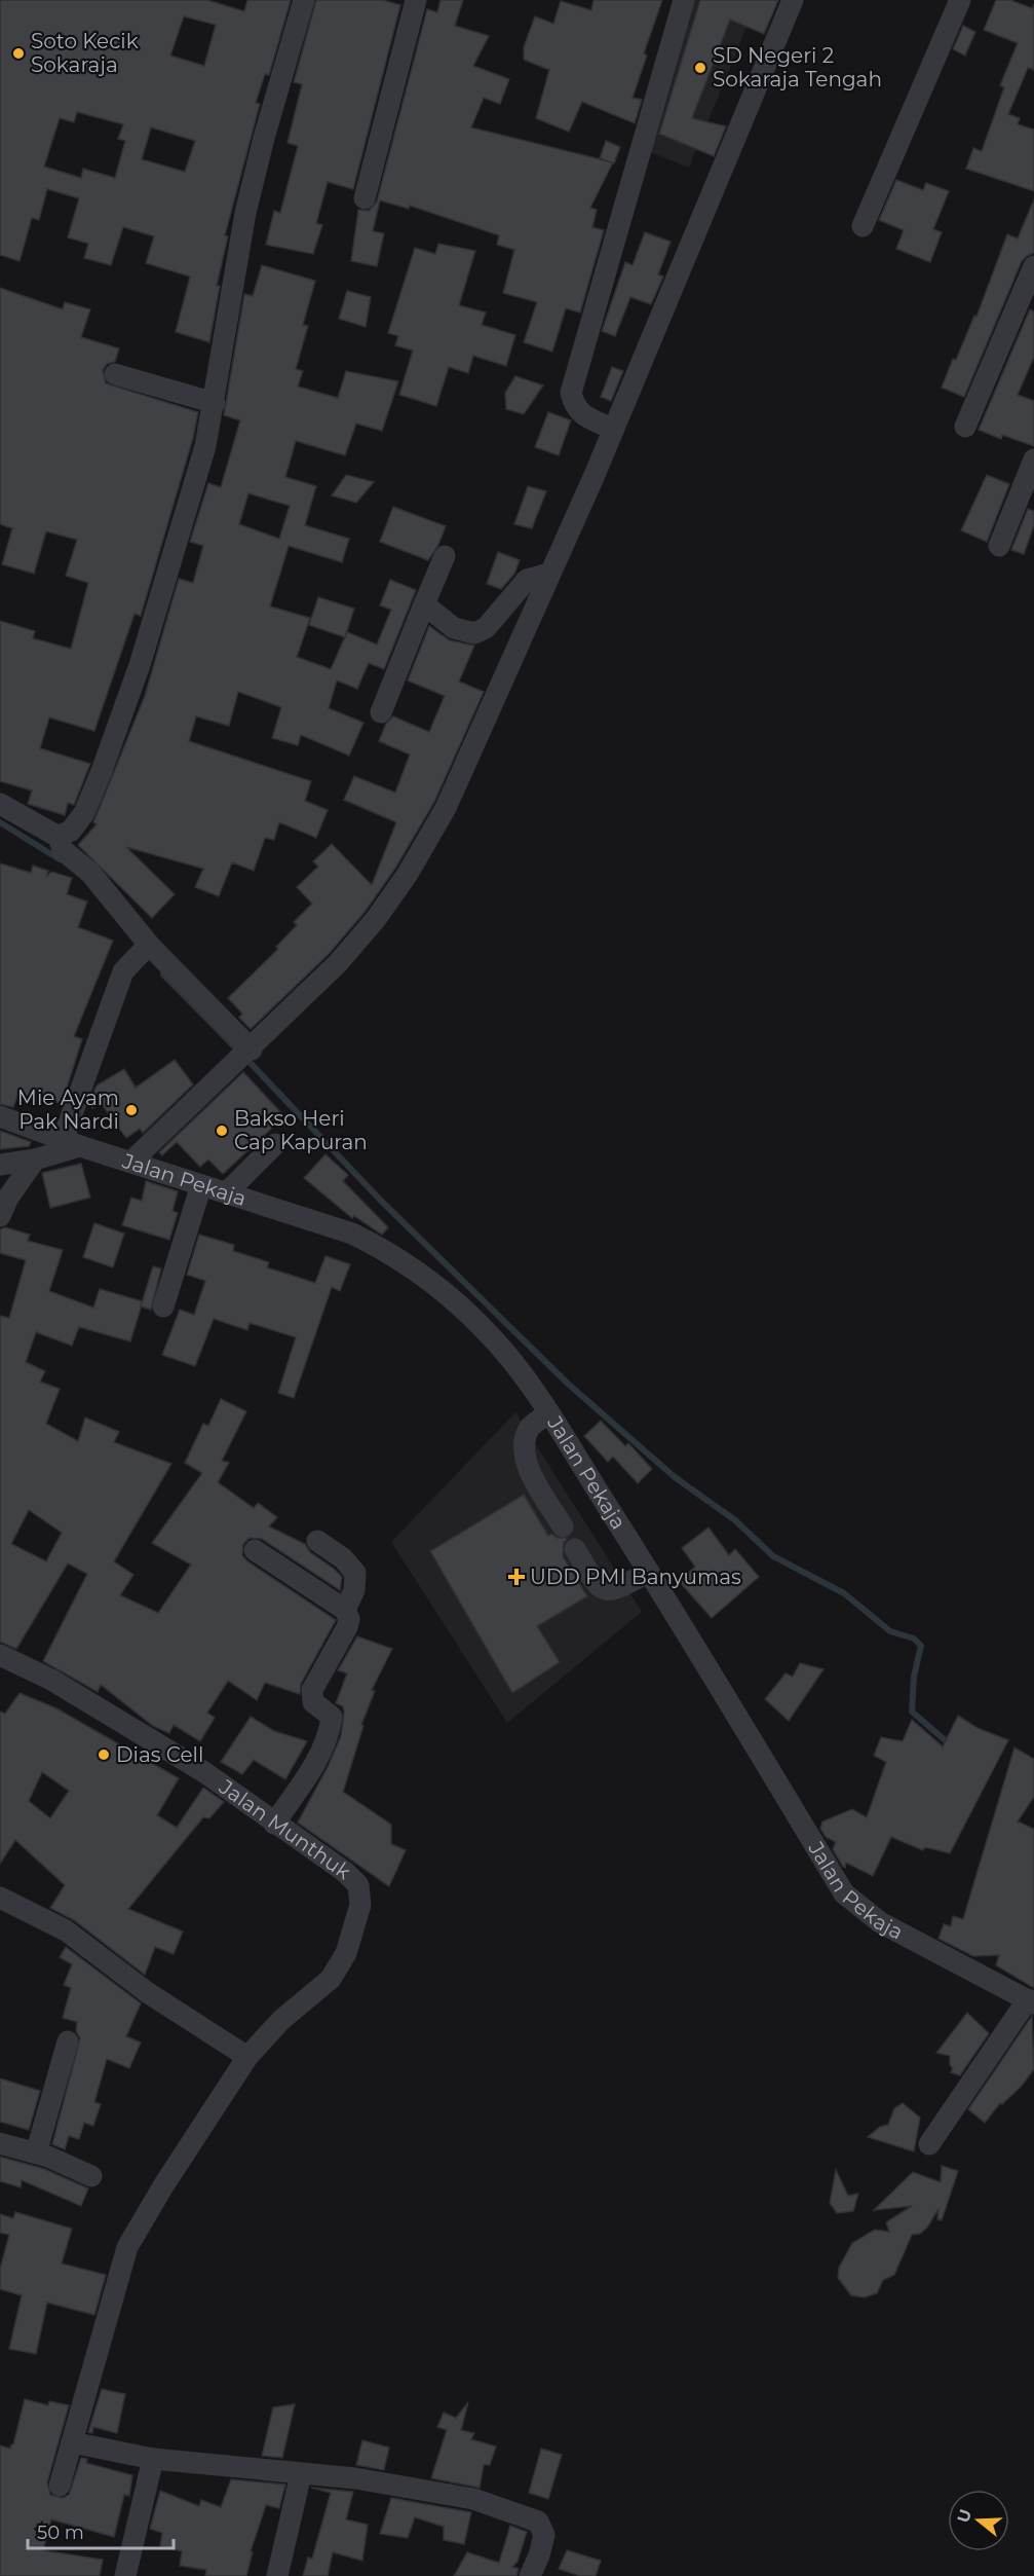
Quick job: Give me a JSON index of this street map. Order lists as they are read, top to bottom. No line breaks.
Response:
{"streets":{"street":["Jalan Pekaja","Jalan Munthuk"]},"places":{"other":["Soto Kecik Sokaraja","SD Negeri 2 Sokaraja Tengah","Mie Ayam Pak Nardi","Bakso Heri Cap Kapuran","Dias Cell"],"health":["UDD PMI Banyumas"]},"scale_bar":"50 m","north":"left"}
